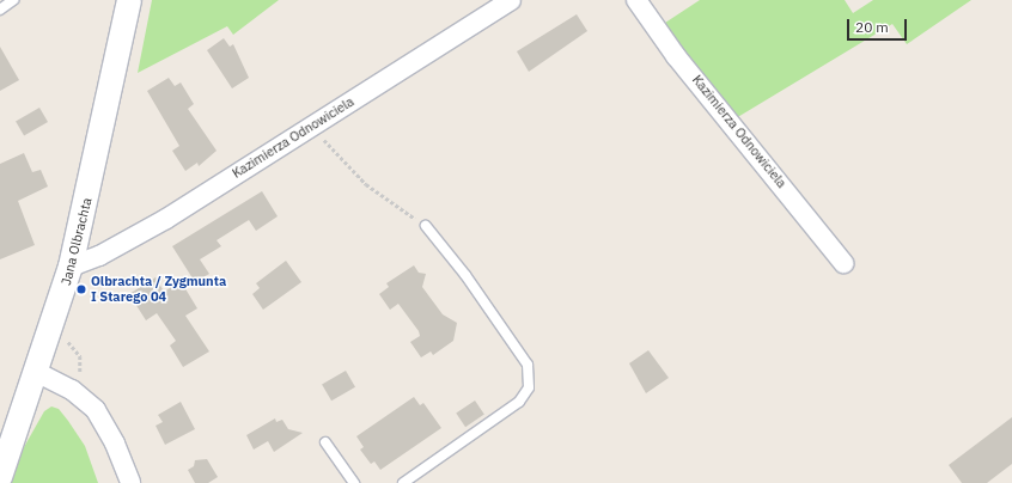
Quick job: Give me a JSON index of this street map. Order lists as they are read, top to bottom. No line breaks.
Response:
{"streets":{"street":["Kazimierza Odnowiciela","Jana Olbrachta"]},"crossings":[["Kazimierza Odnowiciela","Jana Olbrachta"]],"places":["Olbrachta / Zygmunta I Starego 04"],"scale_bar":"20 m"}
